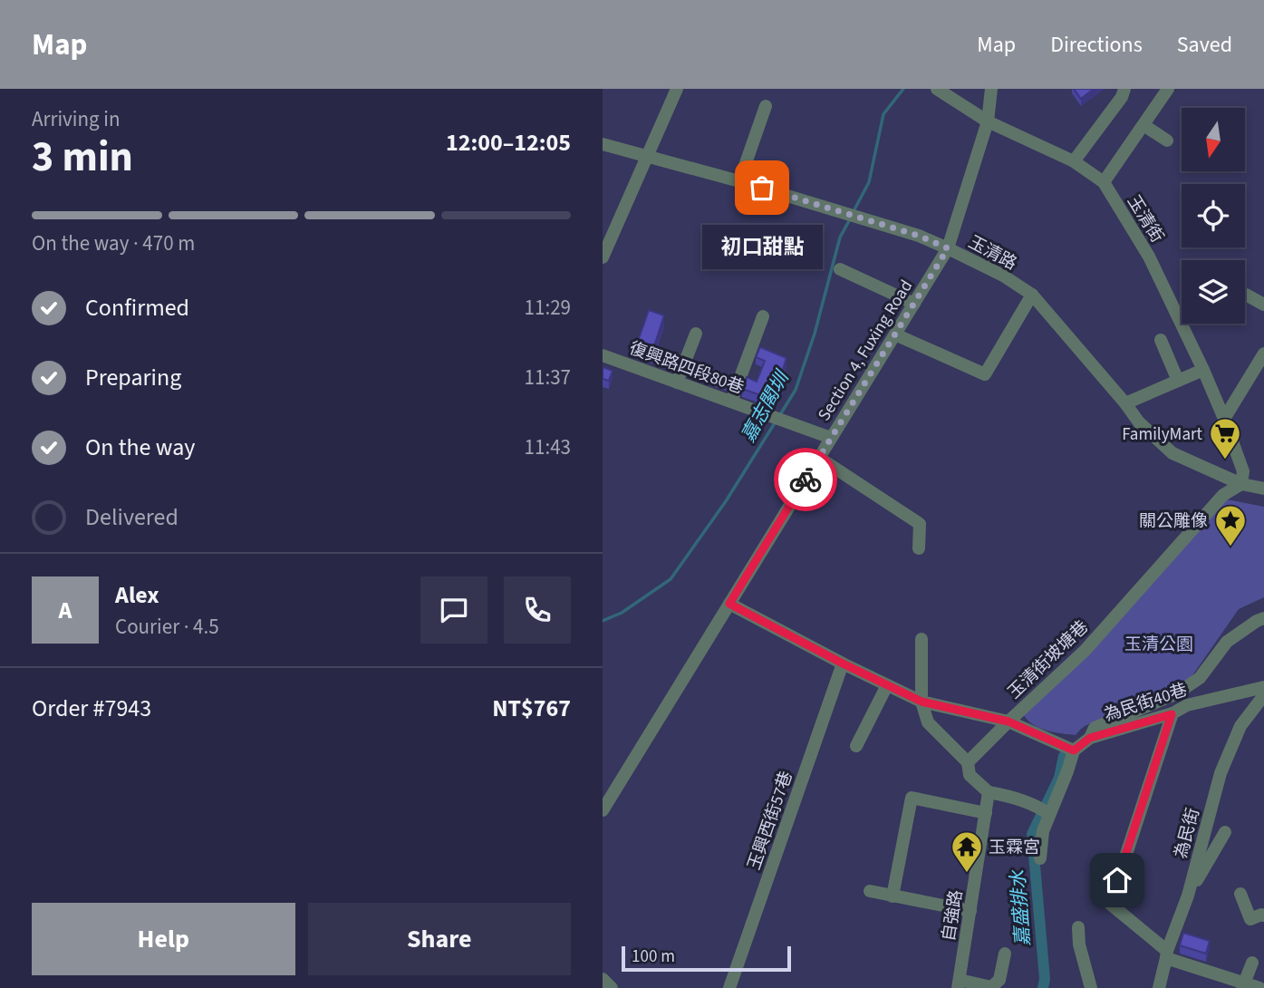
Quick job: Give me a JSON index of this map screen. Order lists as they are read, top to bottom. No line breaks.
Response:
{"streets":{"street":["玉清街","玉清路","Section 4, Fuxing Road","復興路四段80巷","玉清街坡塘巷","為民街40巷","玉興西街57巷","為民街","自強路"]},"crossings":[["玉清街","玉清路"],["玉清街","Section 4, Fuxing Road"],["玉清街","玉清街坡塘巷"],["玉清路","Section 4, Fuxing Road"],["玉清路","玉清街坡塘巷"],["Section 4, Fuxing Road","復興路四段80巷"],["Section 4, Fuxing Road","玉清街坡塘巷"],["玉清街坡塘巷","玉興西街57巷"]],"water":["嘉志閣圳","嘉盛排水"],"parks":["玉清公園"],"places":{"other":["初口甜點"],"supermarket":["FamilyMart"],"place":["關公雕像"],"temple":["玉霖宮"]},"scale_bar":"100 m","north":"bottom","page":{"header":"Map","nav":["Map","Directions","Saved"],"heading":["3 min","Arriving in","12:00–12:05"],"panel":["Alex","Courier · 4.5","Order #7943","NT$767"],"bar":"On the way · 470 m","bubble":"初口甜點","list":[["Confirmed","11:29"],["Preparing","11:37"],["On the way","11:43"],"Delivered"],"round":"A","buttons":["Help","Share"],"scale":"100 m"}}
